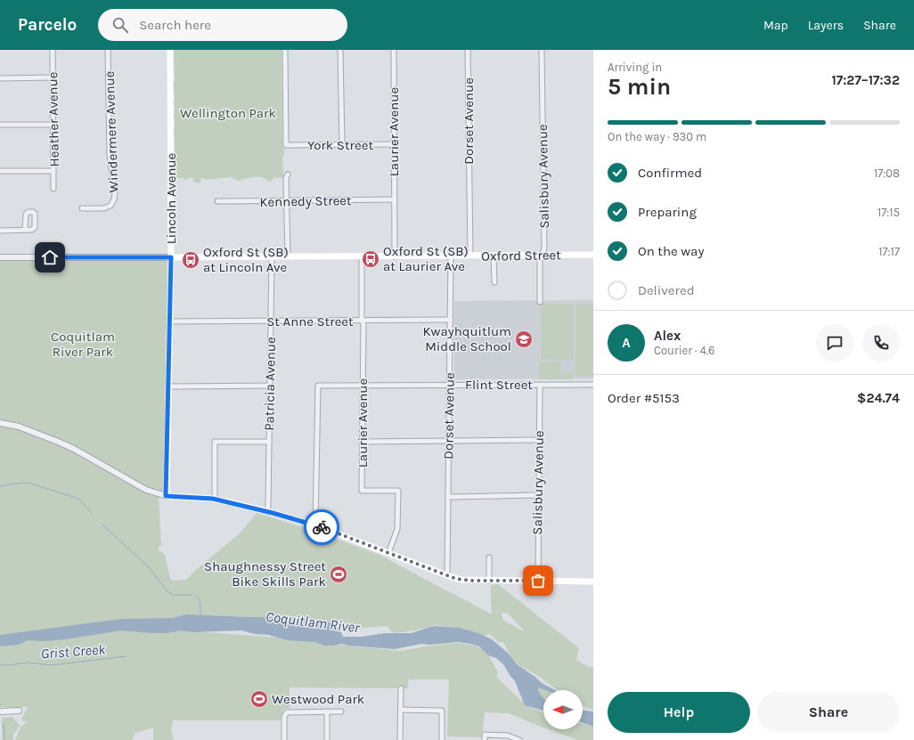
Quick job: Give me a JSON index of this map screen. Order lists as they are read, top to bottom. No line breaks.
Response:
{"streets":{"main road":["Lincoln Avenue","Oxford Street"],"street":["Heather Avenue","Dorset Avenue","Windermere Avenue","Laurier Avenue","York Street","Salisbury Avenue","Kennedy Street","St Anne Street","Patricia Avenue","Flint Street"]},"crossings":[["Dorset Avenue","Oxford Street"],["Dorset Avenue","St Anne Street"],["Dorset Avenue","Flint Street"],["Laurier Avenue","York Street"],["Laurier Avenue","Kennedy Street"],["Laurier Avenue","Oxford Street"],["Laurier Avenue","St Anne Street"],["Laurier Avenue","Flint Street"],["Salisbury Avenue","Oxford Street"],["Salisbury Avenue","Flint Street"],["Lincoln Avenue","Oxford Street"],["Lincoln Avenue","St Anne Street"],["Oxford Street","Patricia Avenue"],["St Anne Street","Patricia Avenue"]],"water":["Coquitlam River","Grist Creek"],"parks":["Wellington Park","Coquitlam River Park"],"places":{"bus stop":["Oxford St (SB) at Laurier Ave","Oxford St (SB) at Lincoln Ave"],"school or university":["Kwayhquitlum Middle School"],"sports":["Shaughnessy Street Bike Skills Park","Westwood Park"]},"north":"left","page":{"header":"Parcelo","search":"Search here","nav":["Map","Layers","Share"],"heading":["5 min","Arriving in","17:27–17:32"],"panel":["Alex","Courier · 4.6","Order #5153","$24.74"],"bar":"On the way · 930 m","list":[["Confirmed","17:08"],["Preparing","17:15"],["On the way","17:17"],"Delivered"],"round":"A","buttons":["Help","Share"]}}
